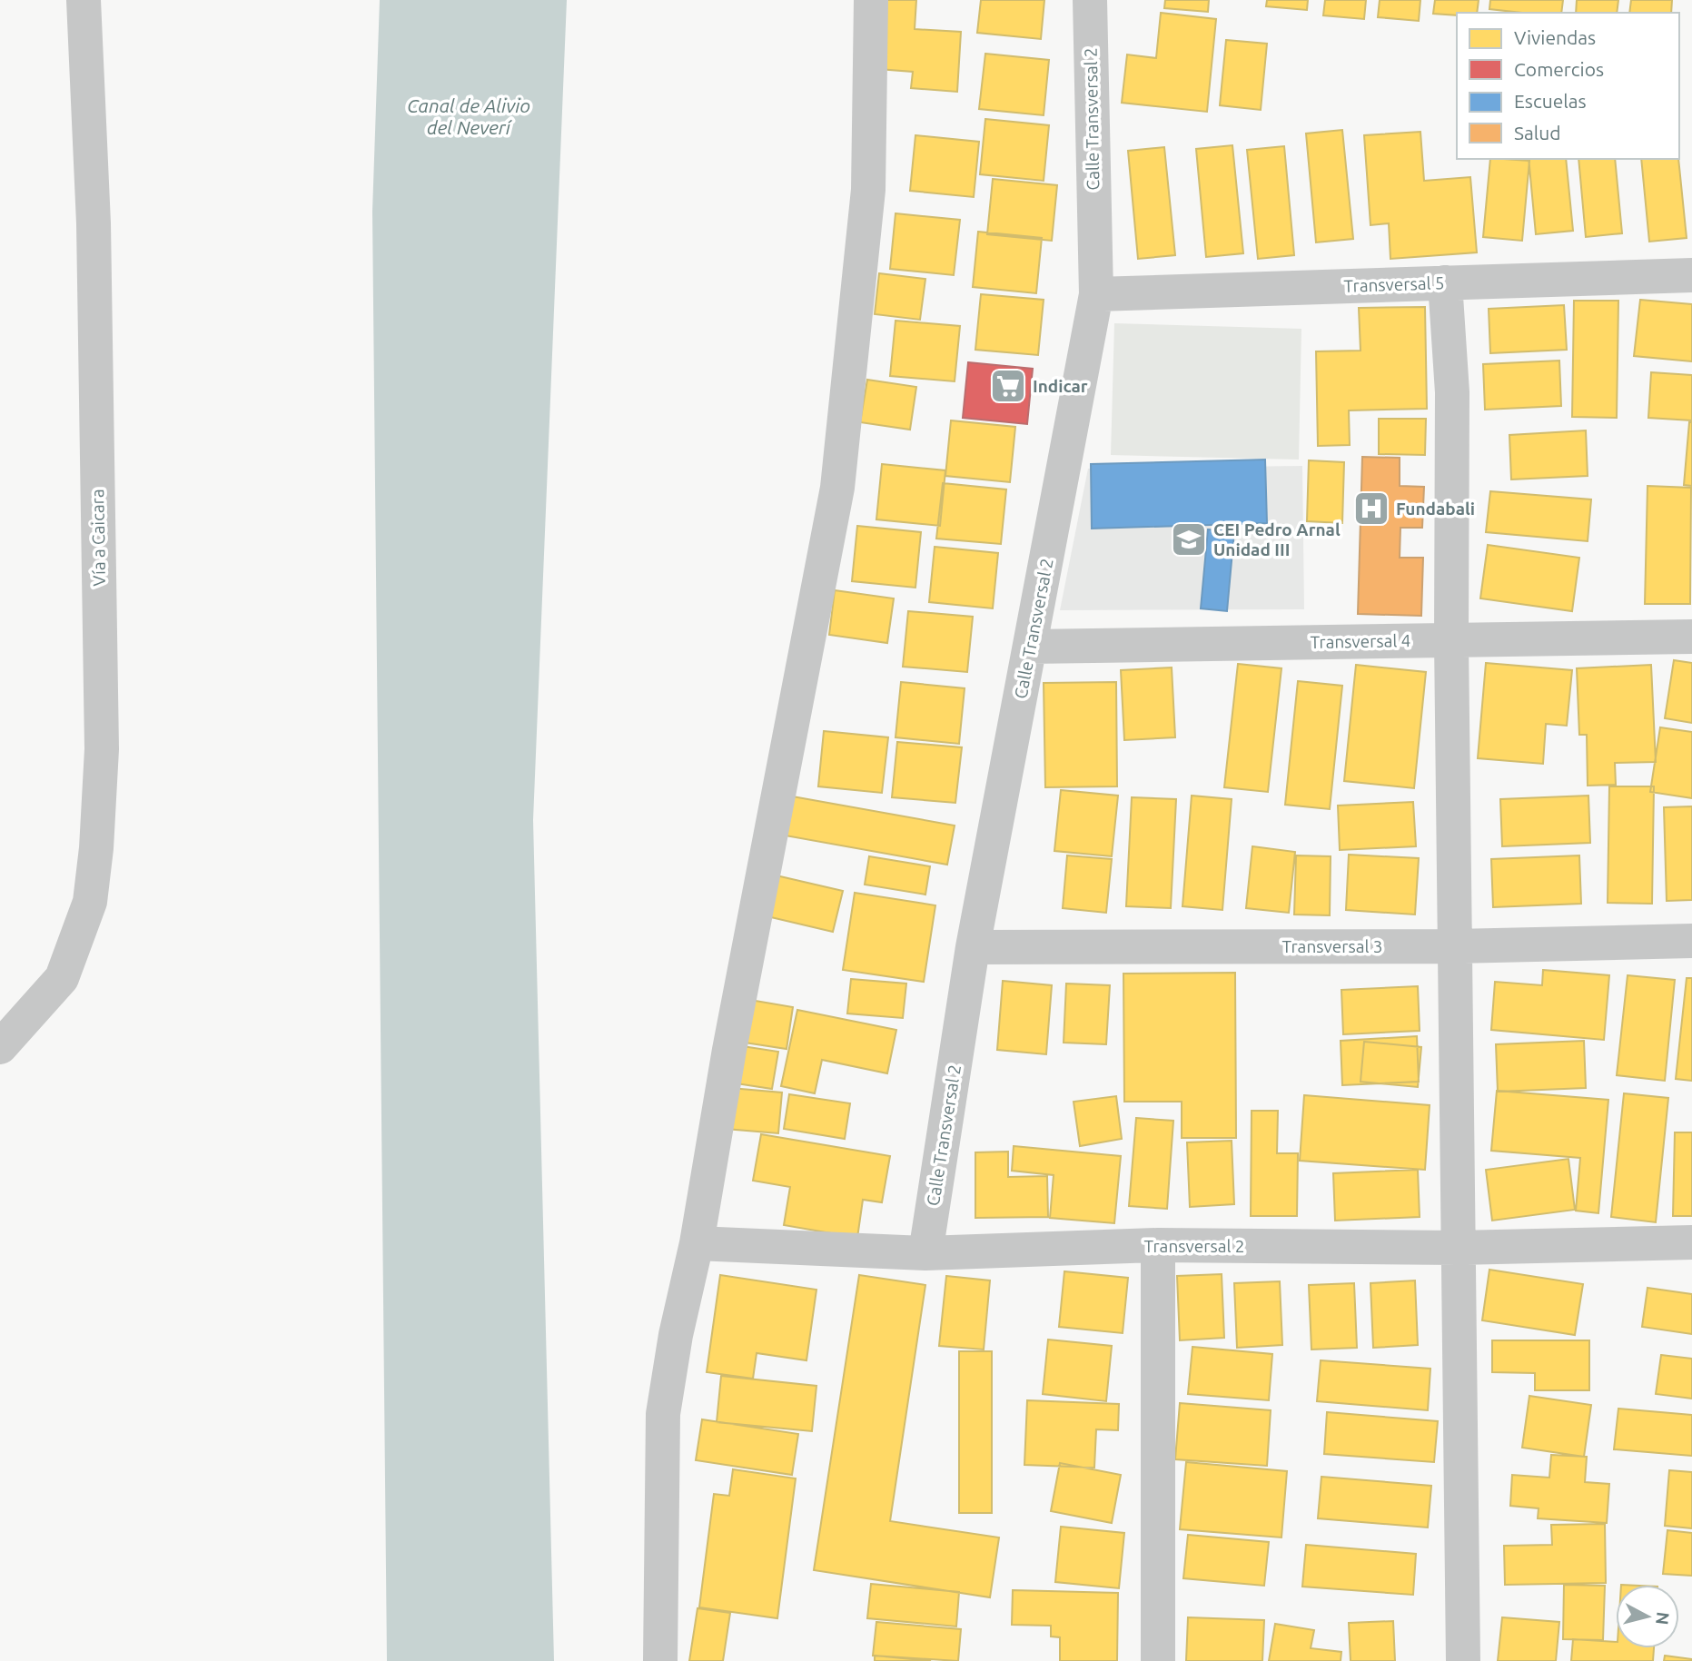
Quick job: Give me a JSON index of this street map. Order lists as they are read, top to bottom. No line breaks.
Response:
{"streets":{"street":["Calle Transversal 2","Transversal 5","Vía a Caicara","Transversal 4","Transversal 3","Transversal 2"]},"crossings":[["Calle Transversal 2","Transversal 5"],["Calle Transversal 2","Transversal 4"],["Calle Transversal 2","Transversal 3"],["Calle Transversal 2","Transversal 2"]],"water":["Canal de Alivio del Neverí"],"places":{"supermarket":["Indicar"],"hospital":["Fundabali"],"school or university":["CEI Pedro Arnal Unidad III"]},"legend":["Viviendas","Comercios","Escuelas","Salud"],"north":"right"}
